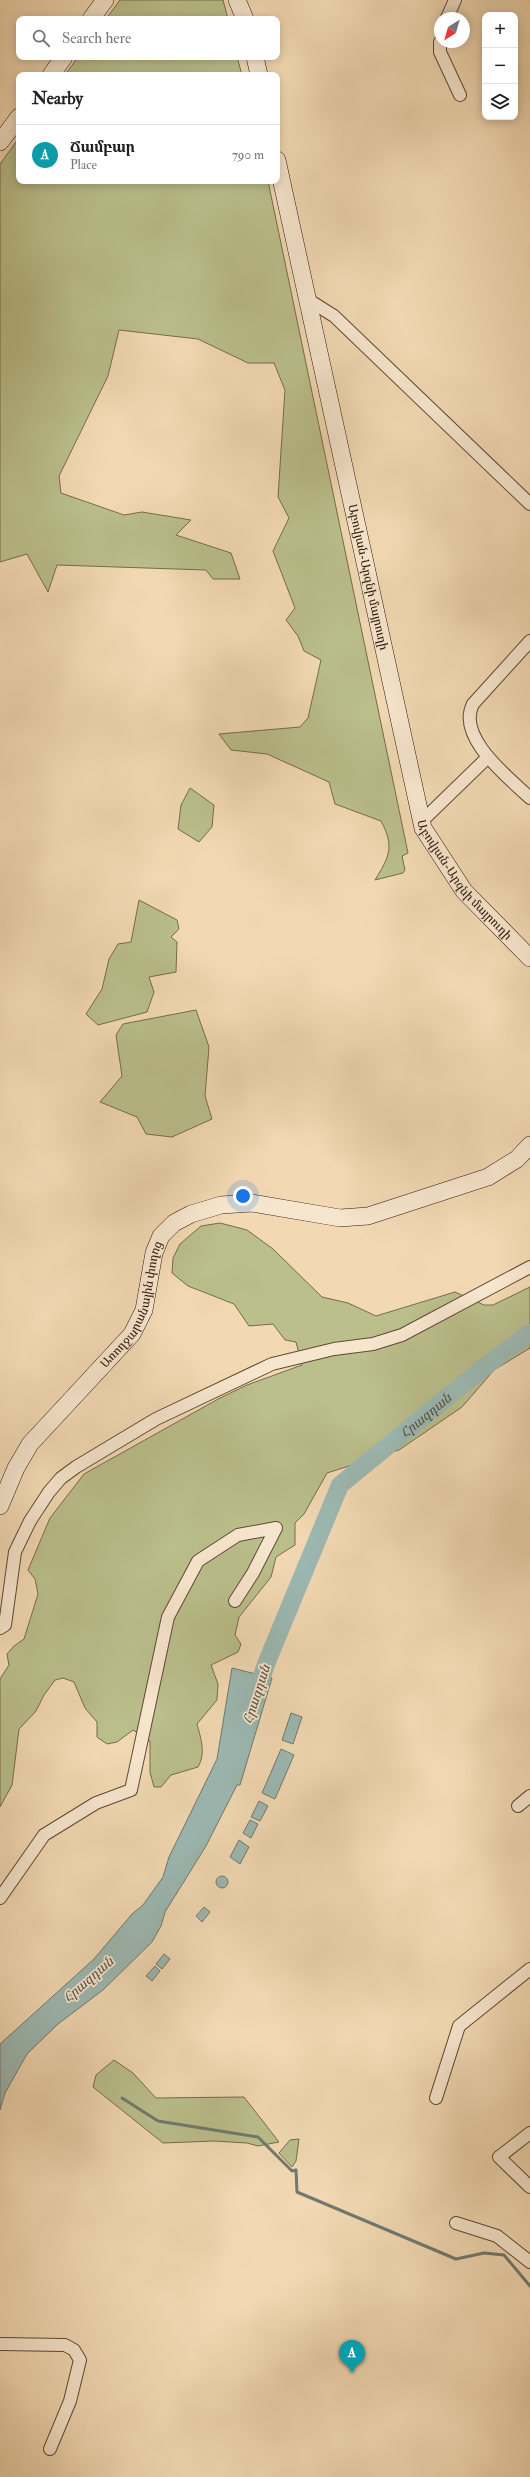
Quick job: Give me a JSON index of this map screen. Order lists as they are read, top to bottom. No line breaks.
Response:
{"streets":{"main road":["Աբովյան-Արզնի մայրուղի","Առողջարանային փողոց"]},"water":["Հրազդան"],"north":"bottom left","page":{"map_buttons":["+","−"],"search":"Search here","heading":"Nearby","list":[{"mark":"A","name":"Ճամբար","note":"Place","value":"790 m"}],"pins":"A"}}
